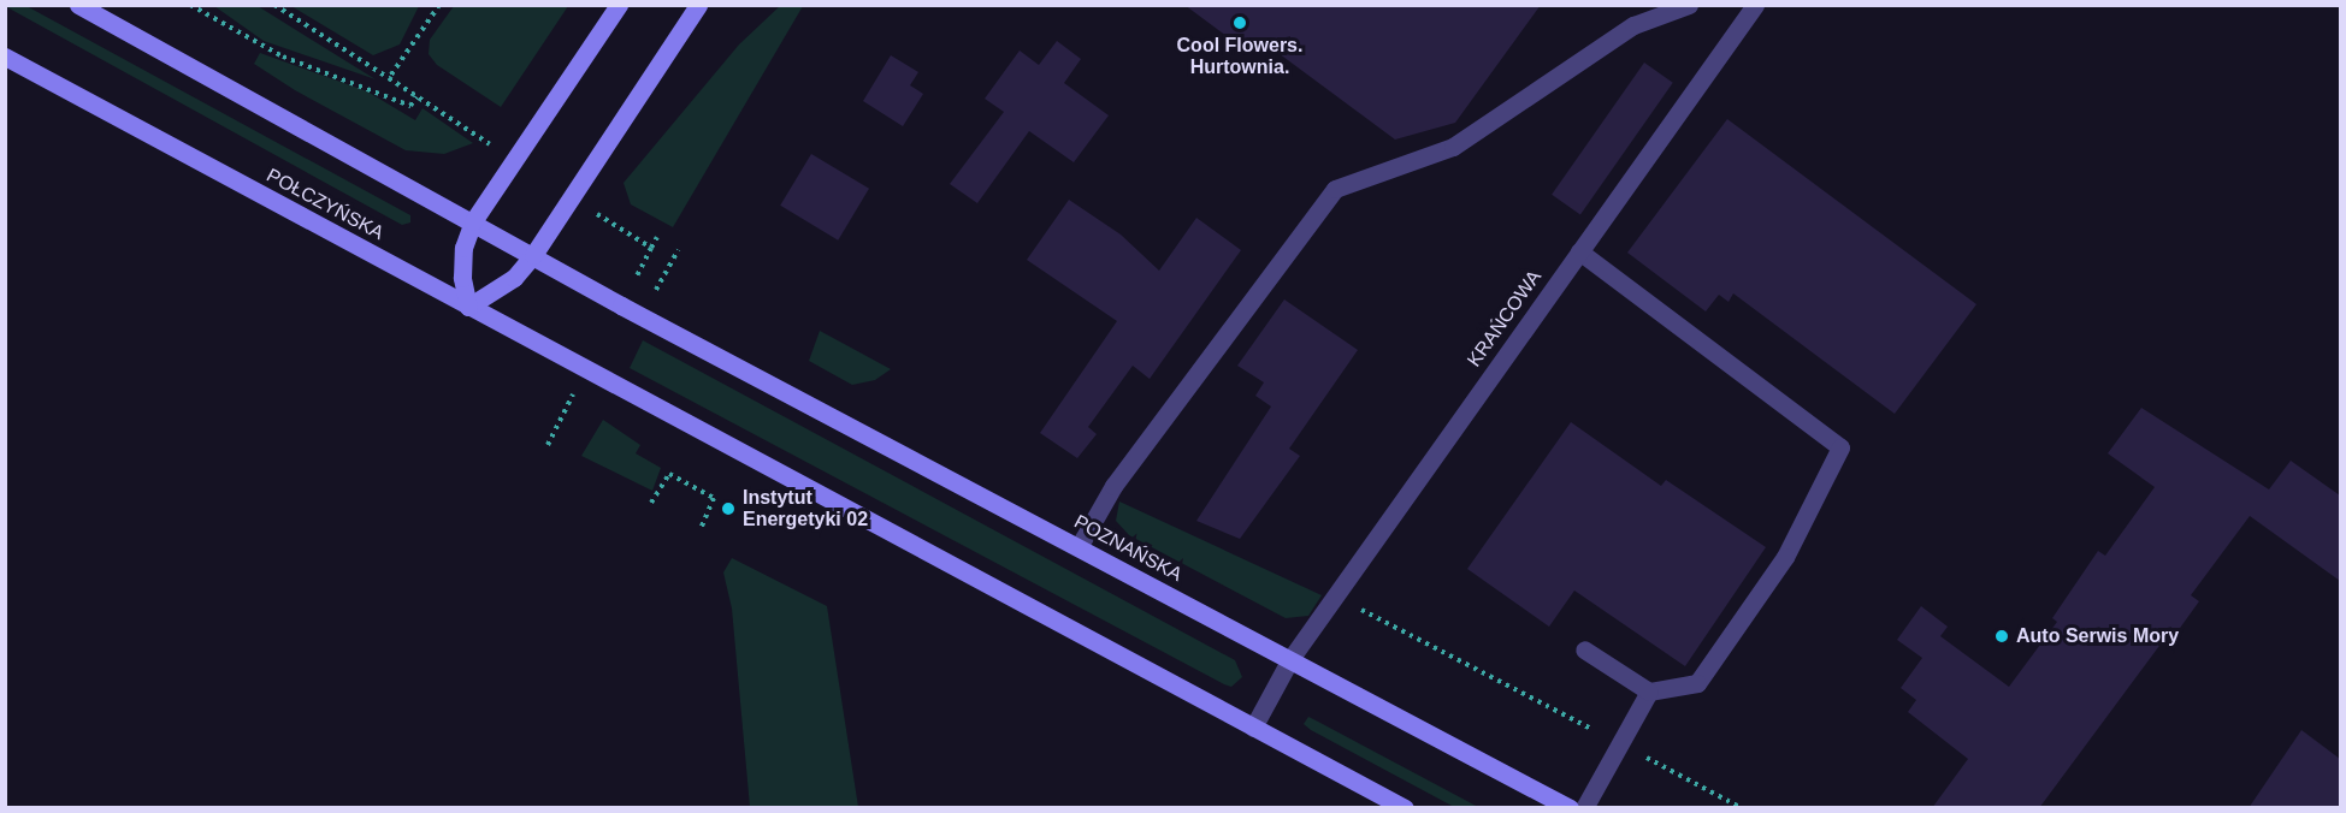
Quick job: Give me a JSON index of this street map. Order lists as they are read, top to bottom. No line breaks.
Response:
{"streets":{"main road":["POŁCZYŃSKA","POZNAŃSKA"],"street":["KRAŃCOWA"]},"crossings":[["POŁCZYŃSKA","KRAŃCOWA"],["KRAŃCOWA","POZNAŃSKA"]],"places":["Cool Flowers. Hurtownia.","Instytut Energetyki 02","Auto Serwis Mory"]}
